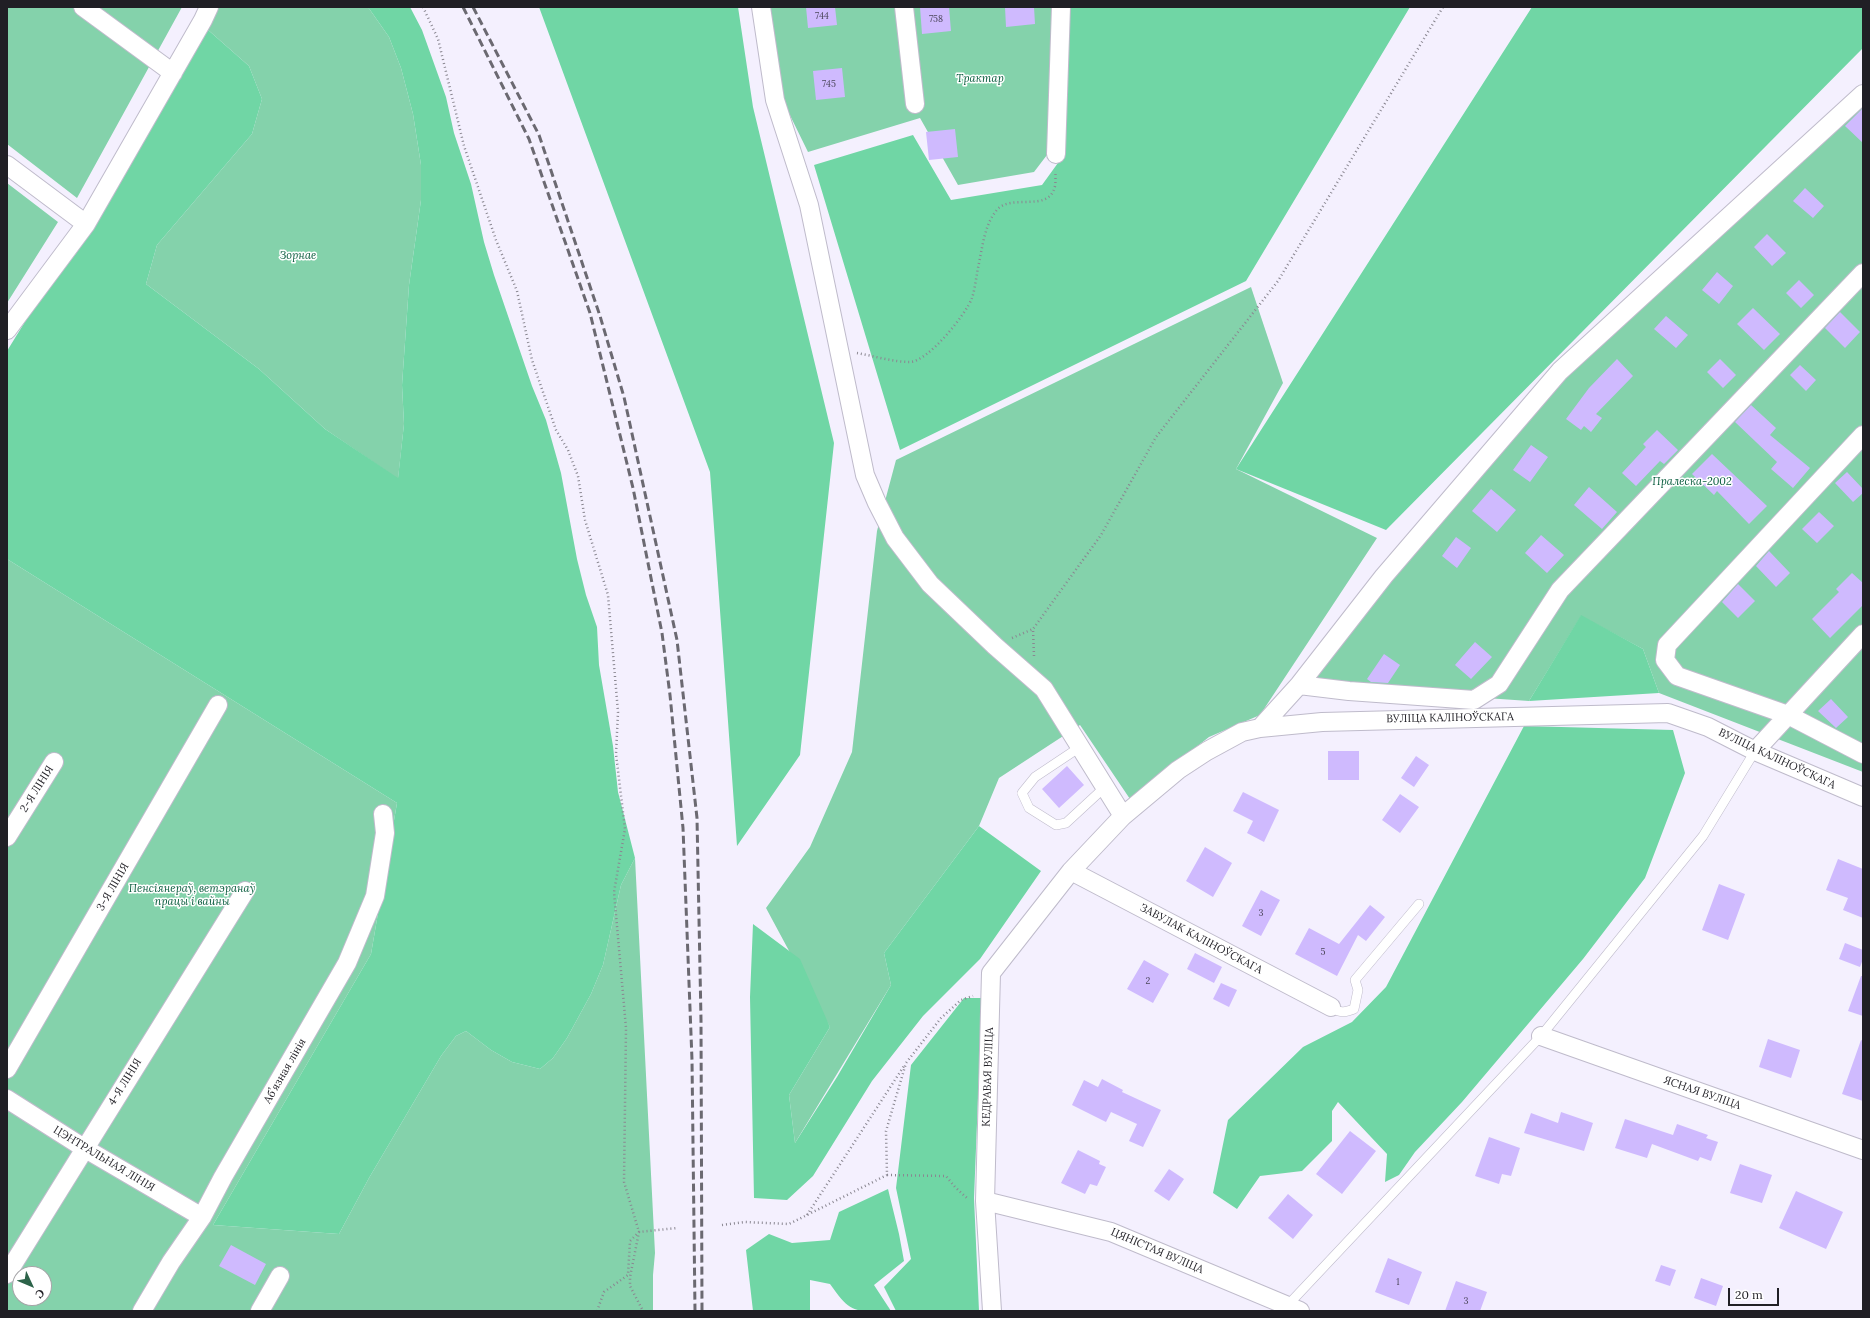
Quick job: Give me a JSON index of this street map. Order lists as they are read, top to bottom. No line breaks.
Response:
{"streets":{"street":["ВУЛІЦА КАЛІНОЎСКАГА","2-Я ЛІНІЯ","3-Я ЛІНІЯ","ЗАВУЛАК КАЛІНОЎСКАГА","Абʼязная лінія","КЕДРАВАЯ ВУЛІЦА","4-Я ЛІНІЯ","ЯСНАЯ ВУЛІЦА","ЦЭНТРАЛЬНАЯ ЛІНІЯ","ЦЯНІСТАЯ ВУЛІЦА"]},"crossings":[["ВУЛІЦА КАЛІНОЎСКАГА","ЗАВУЛАК КАЛІНОЎСКАГА"],["ВУЛІЦА КАЛІНОЎСКАГА","КЕДРАВАЯ ВУЛІЦА"],["ЗАВУЛАК КАЛІНОЎСКАГА","КЕДРАВАЯ ВУЛІЦА"],["Абʼязная лінія","ЦЭНТРАЛЬНАЯ ЛІНІЯ"],["КЕДРАВАЯ ВУЛІЦА","ЦЯНІСТАЯ ВУЛІЦА"],["4-Я ЛІНІЯ","ЦЭНТРАЛЬНАЯ ЛІНІЯ"]],"parks":["Трактар","Зорнае","Пралеска-2002","Пенсіянераў, ветэранаў працы і вайны"],"house_numbers":["744","758","745","3","5","2","1","3"],"scale_bar":"20 m","north":"bottom right"}
